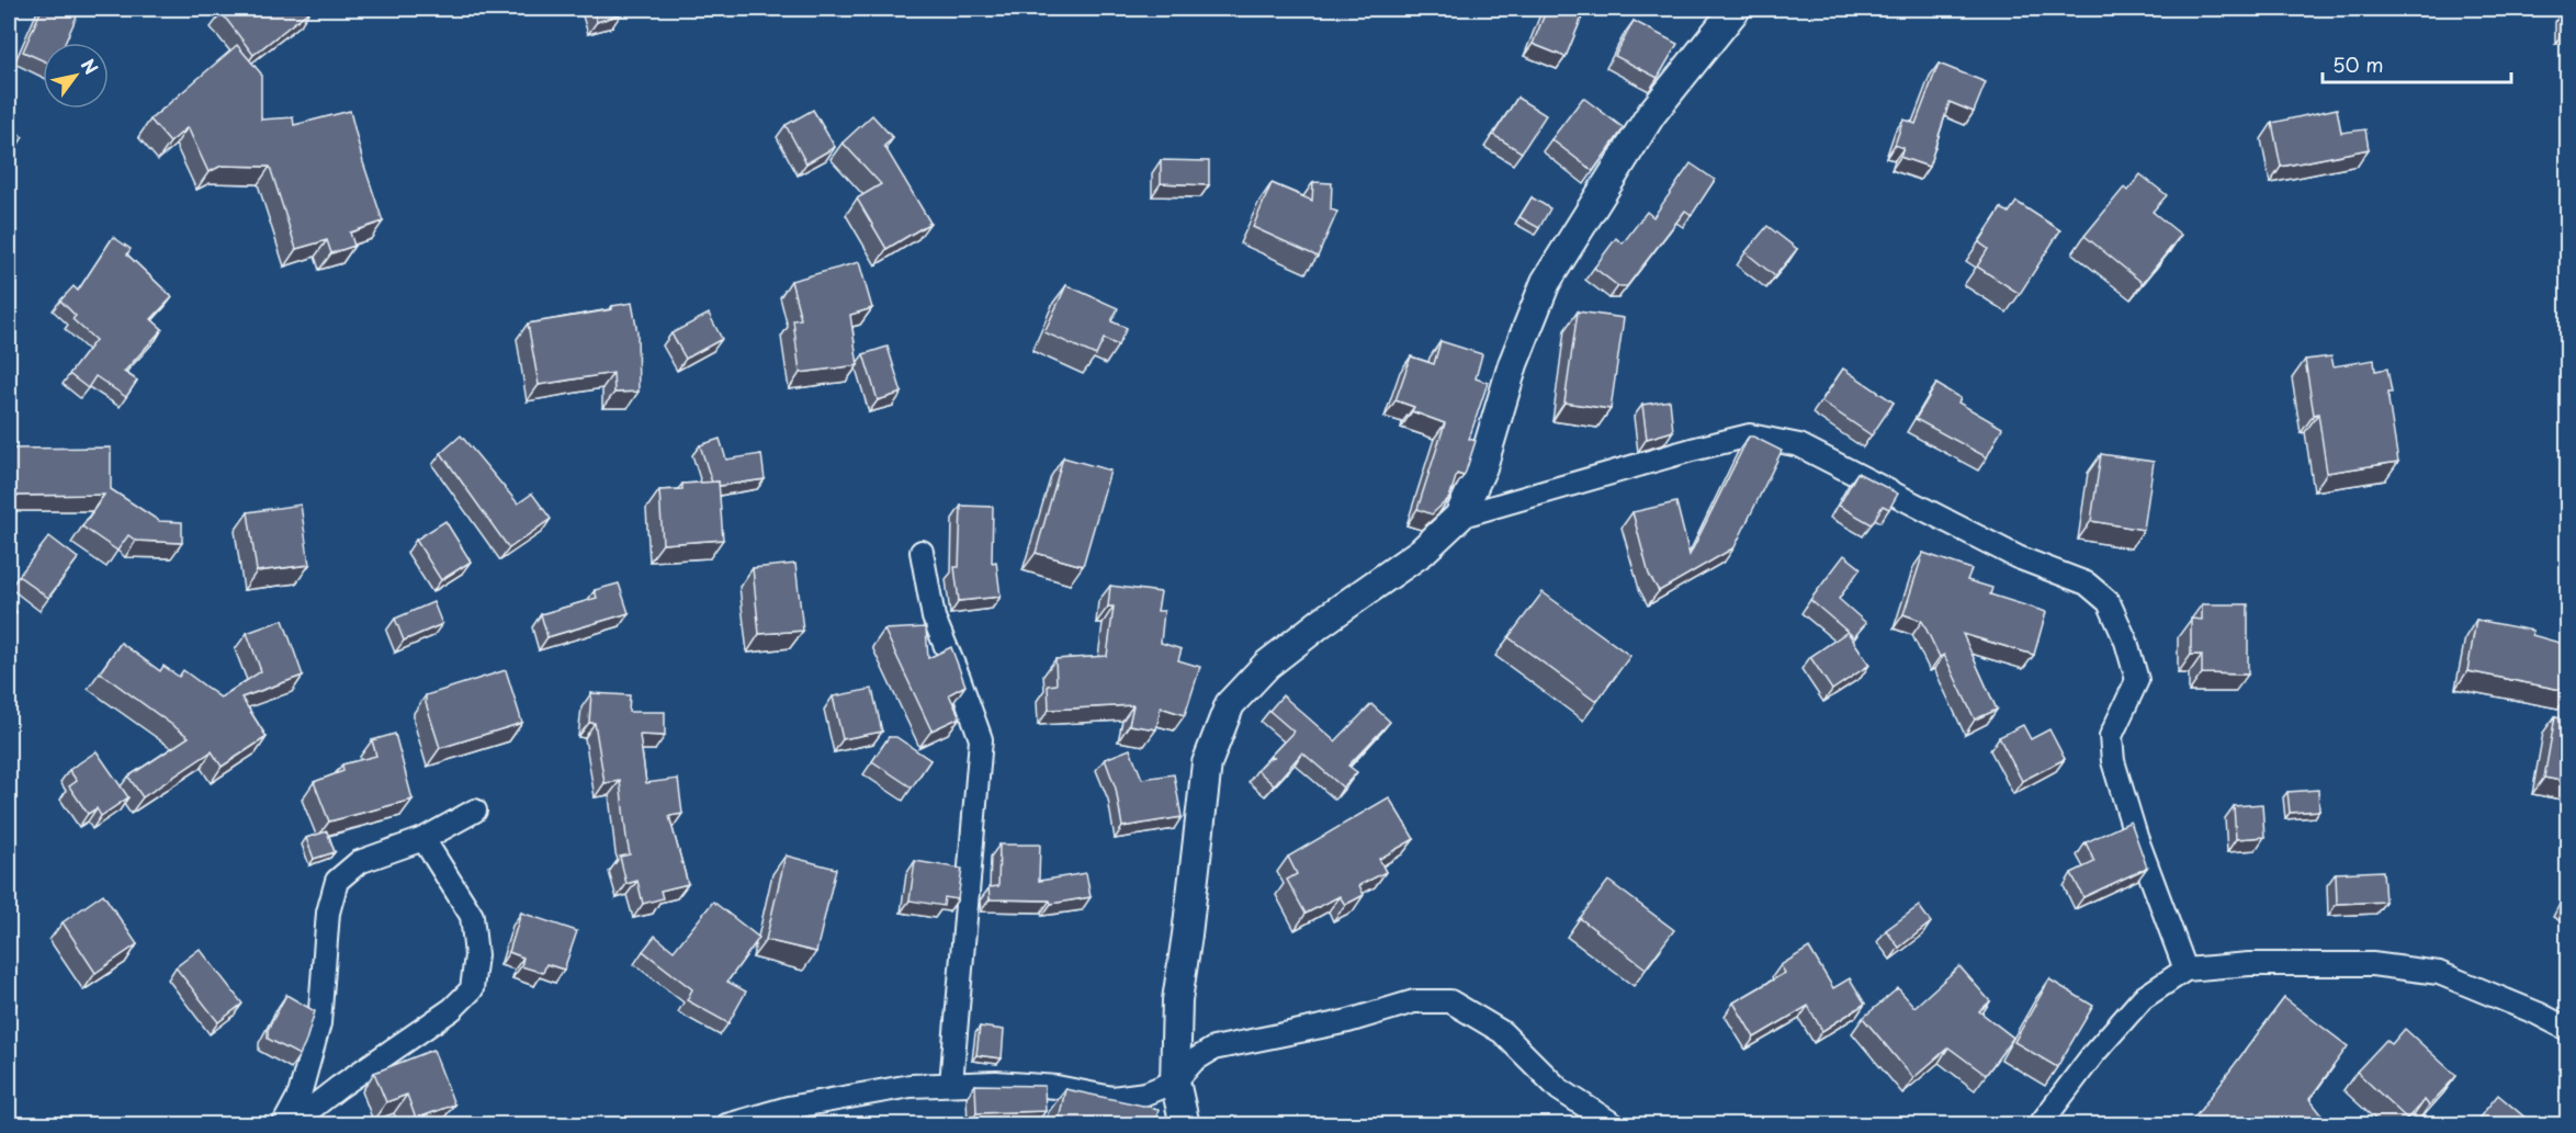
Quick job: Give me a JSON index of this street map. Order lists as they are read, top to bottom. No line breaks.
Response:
{"scale_bar":"50 m","north":"top right"}
